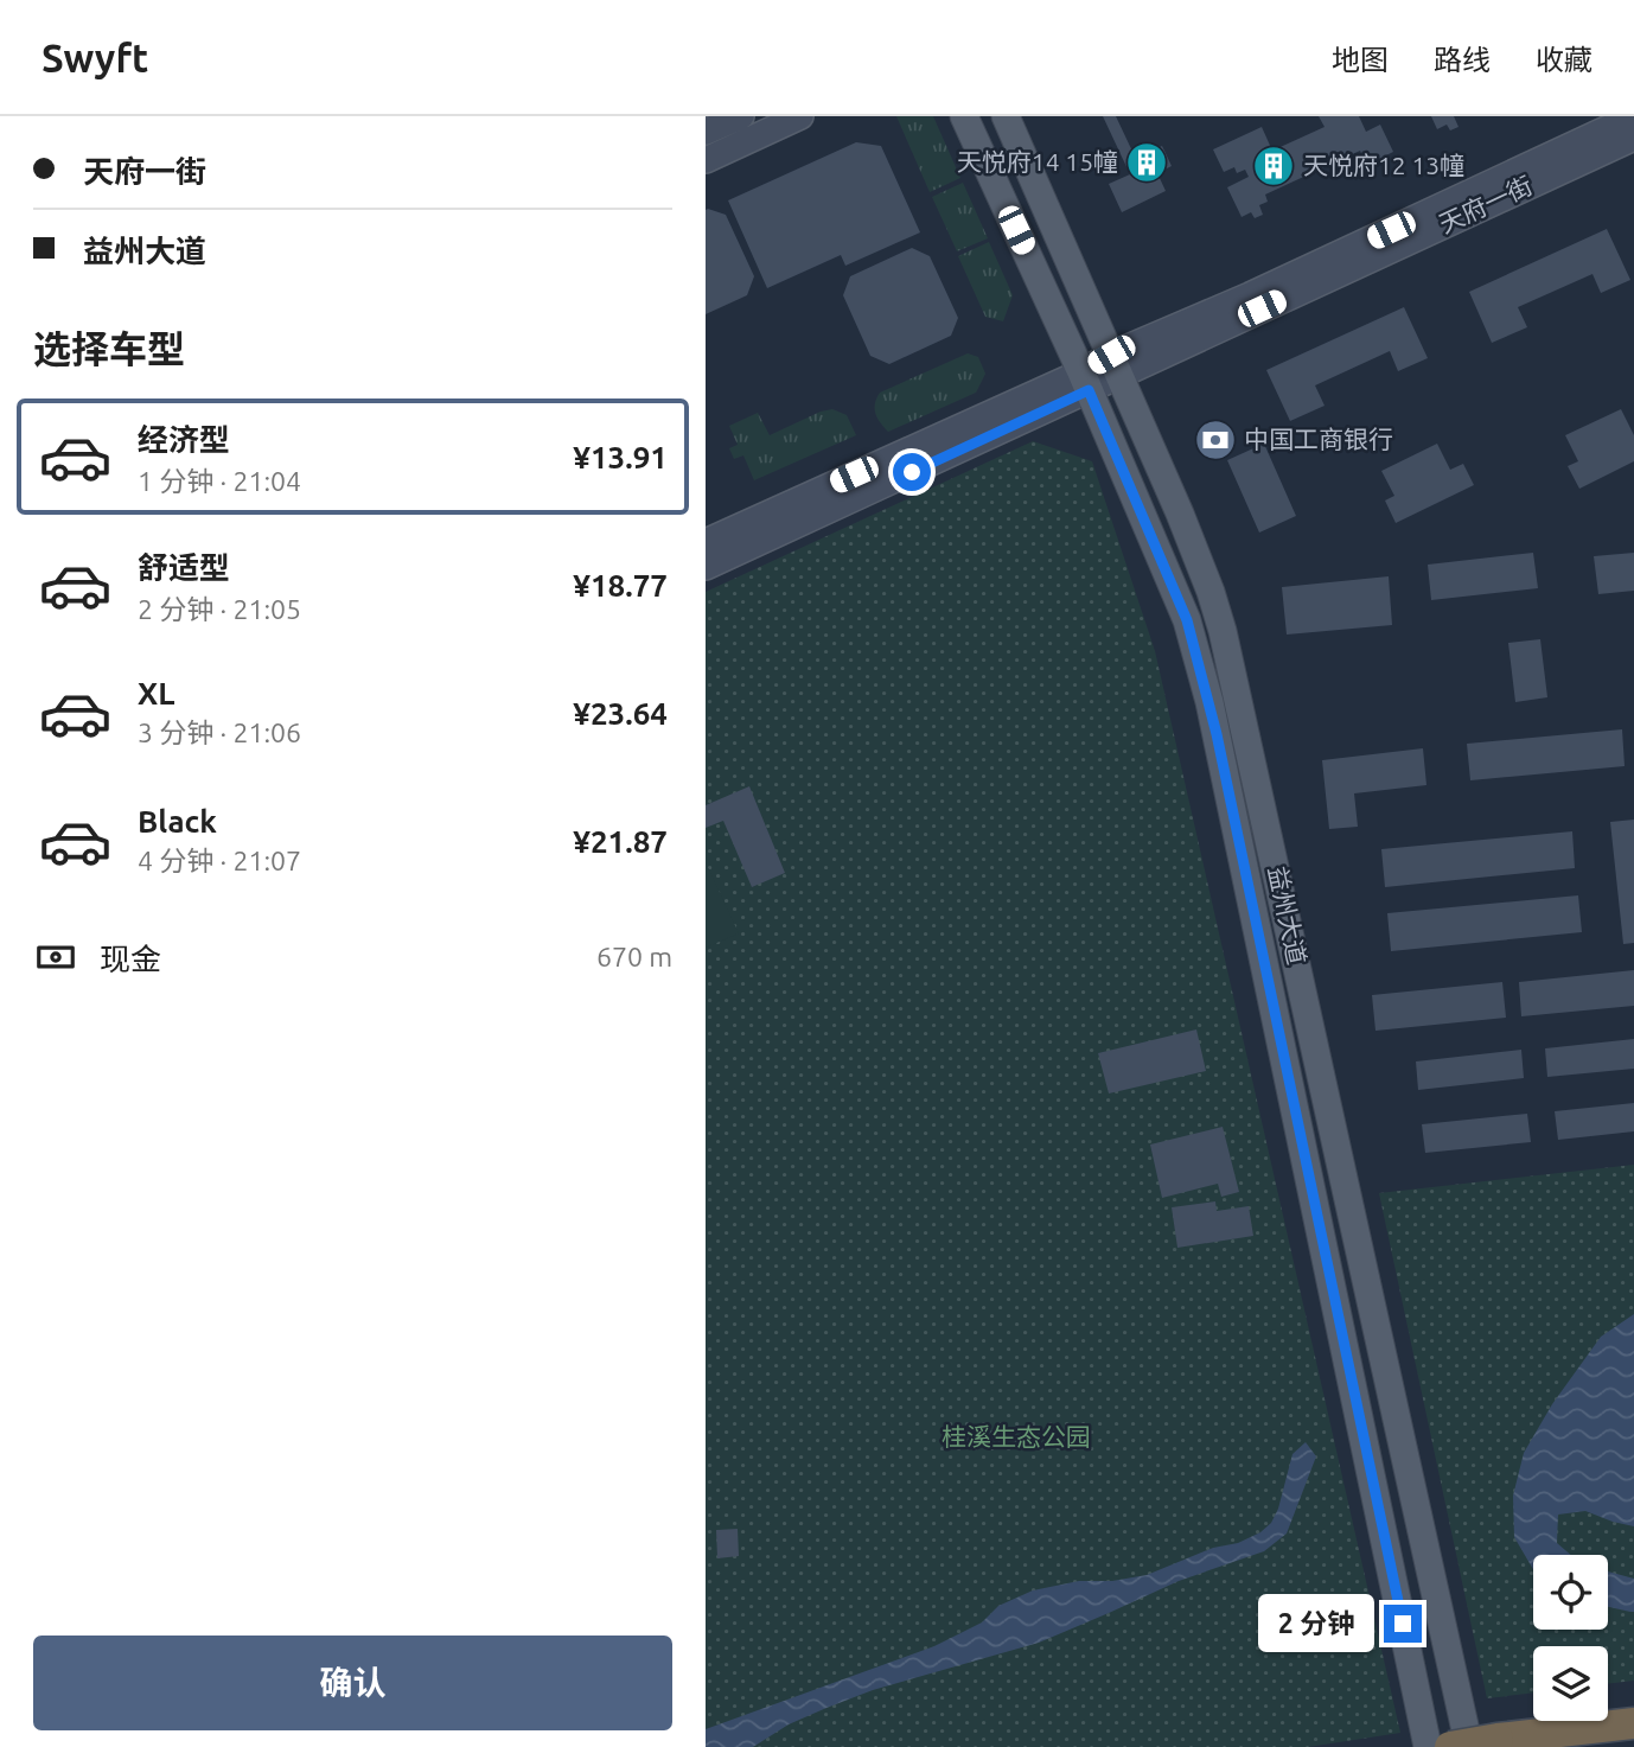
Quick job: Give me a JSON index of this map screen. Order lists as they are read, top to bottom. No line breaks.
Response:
{"streets":{"main road":["天府一街","益州大道"]},"crossings":[["天府一街","益州大道"]],"parks":["桂溪生态公园"],"places":{"building":["天悦府14 15幢","天悦府12 13幢"],"bank":["中国工商银行"]},"page":{"header":"Swyft","nav":["地图","路线","收藏"],"banner":["天府一街","益州大道"],"heading":"选择车型","list":[{"name":"经济型","note":"1 分钟 · 21:04","value":"¥13.91"},{"name":"舒适型","note":"2 分钟 · 21:05","value":"¥18.77"},{"name":"XL","note":"3 分钟 · 21:06","value":"¥23.64"},{"name":"Black","note":"4 分钟 · 21:07","value":"¥21.87"}],"pay":["现金","670 m"],"bubble":"2 分钟","buttons":"确认"}}
